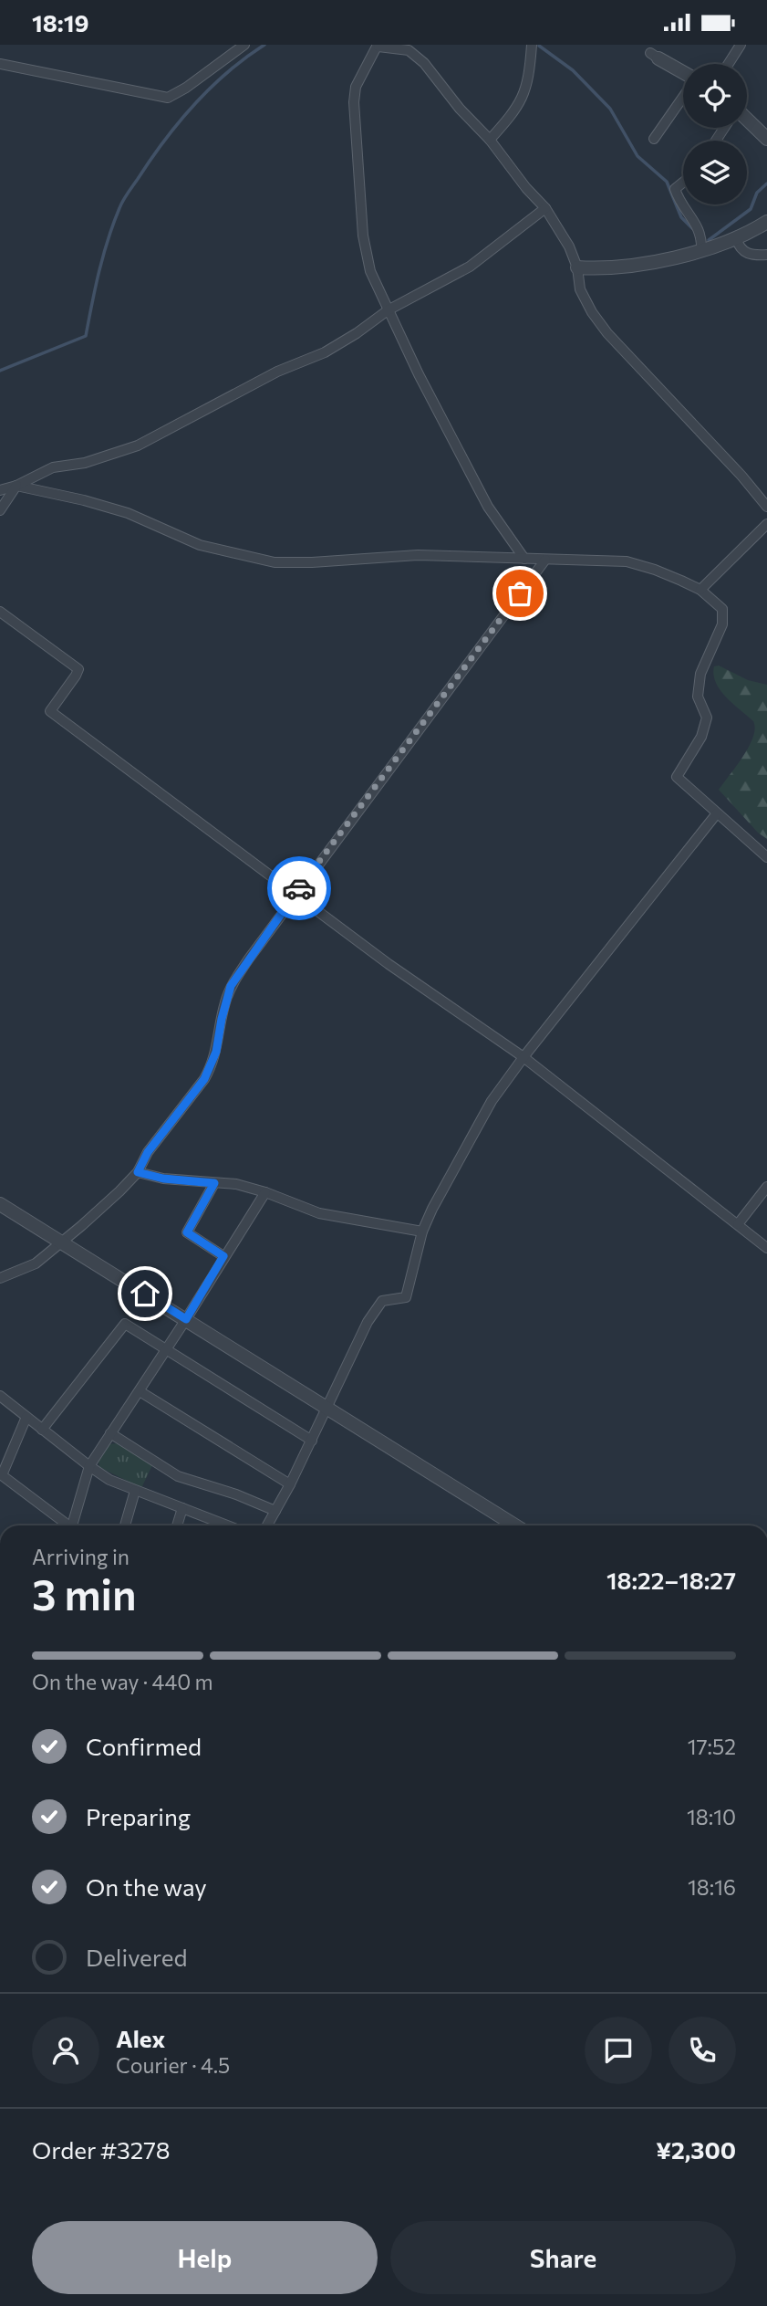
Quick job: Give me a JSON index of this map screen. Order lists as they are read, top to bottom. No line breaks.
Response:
{"page":{"status":"18:19","heading":["3 min","Arriving in","18:22–18:27"],"panel":["Alex","Courier · 4.5","Order #3278","¥2,300"],"bar":"On the way · 440 m","list":[["Confirmed","17:52"],["Preparing","18:10"],["On the way","18:16"],"Delivered"],"buttons":["Help","Share"]}}
